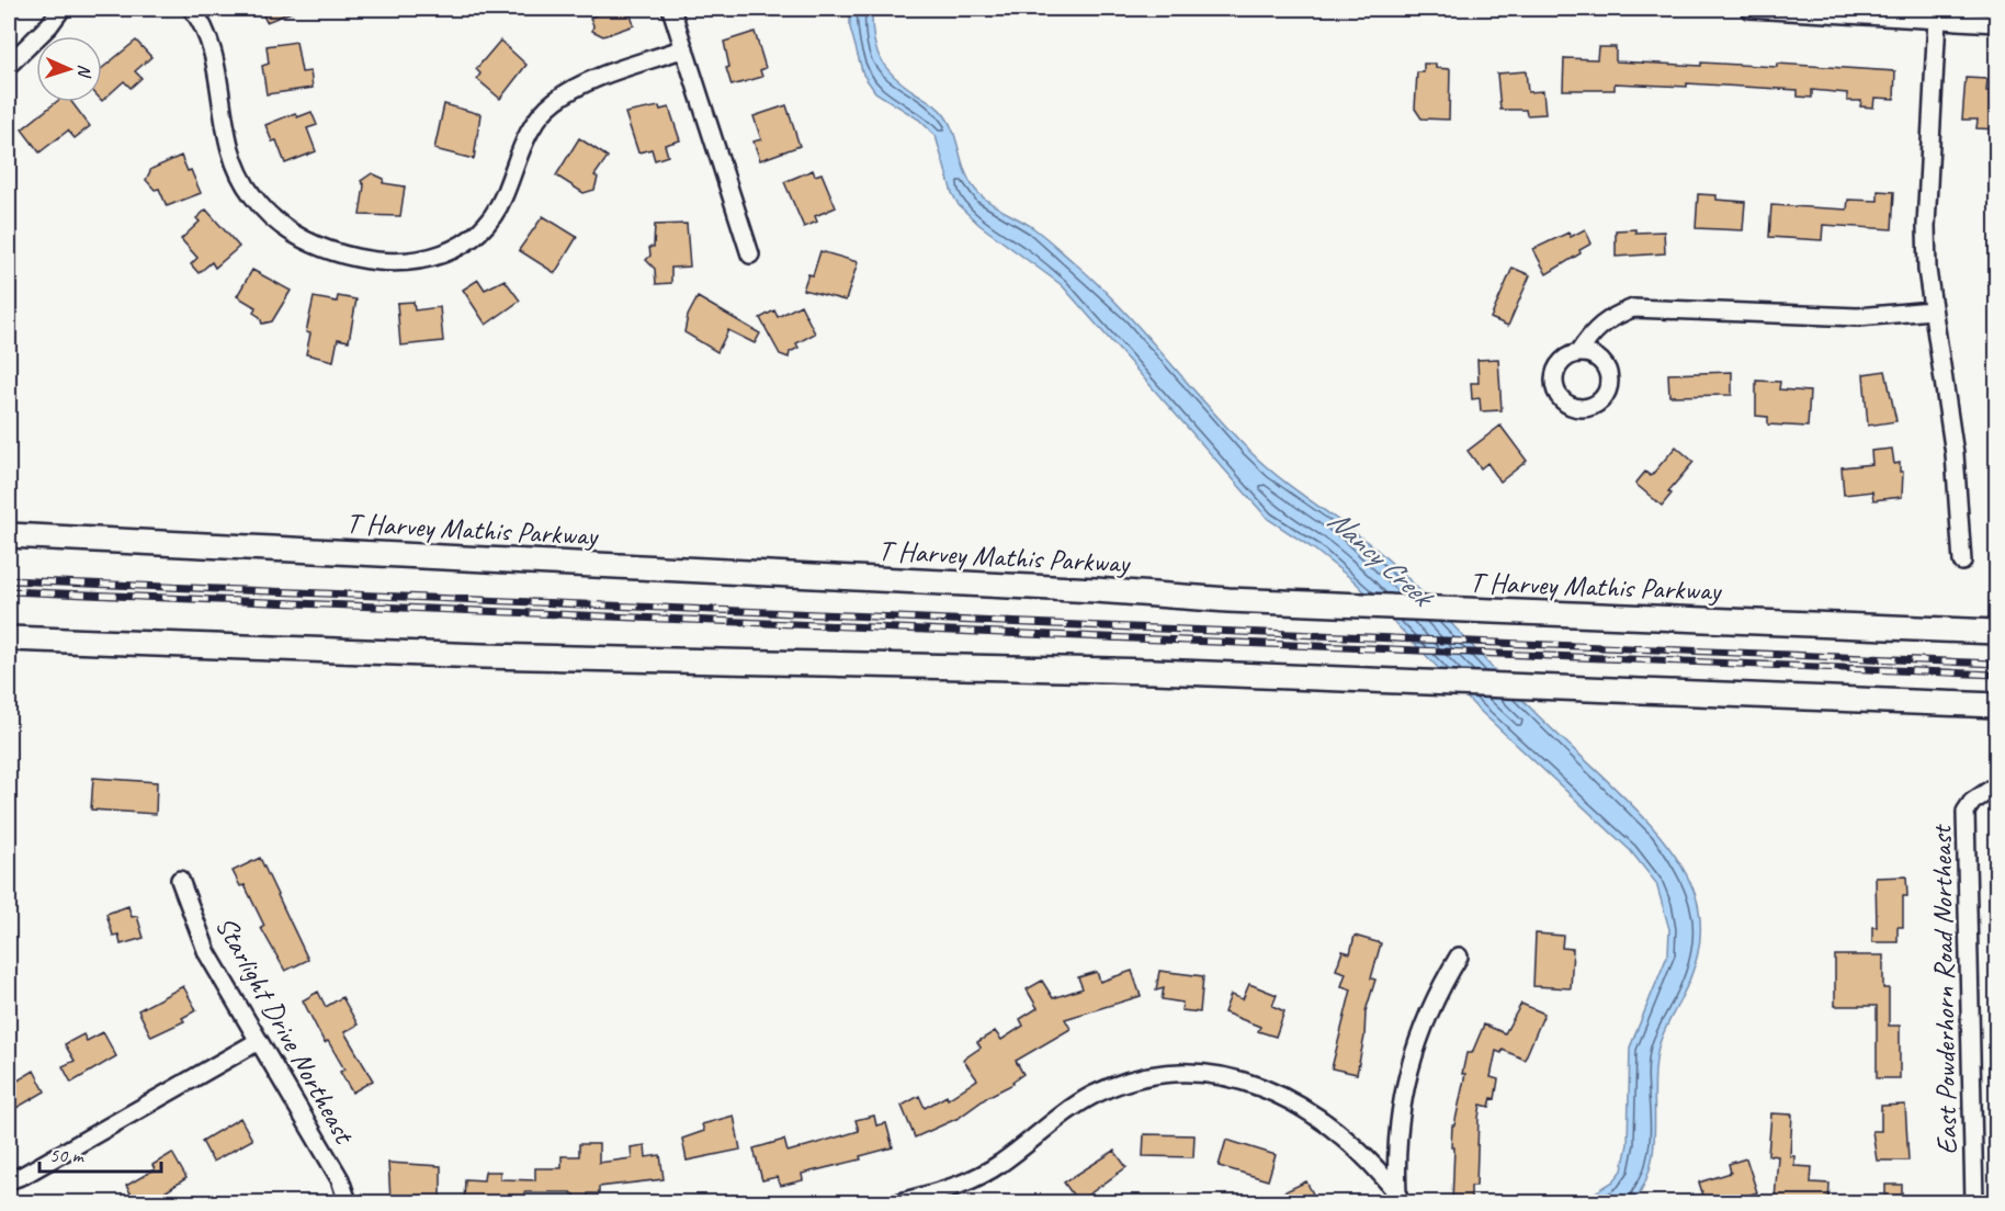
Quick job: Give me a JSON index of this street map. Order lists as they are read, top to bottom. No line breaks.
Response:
{"streets":{"highway":["T Harvey Mathis Parkway"],"street":["East Powderhorn Road Northeast","Starlight Drive Northeast"]},"water":["Nancy Creek"],"scale_bar":"50 m","north":"right"}
